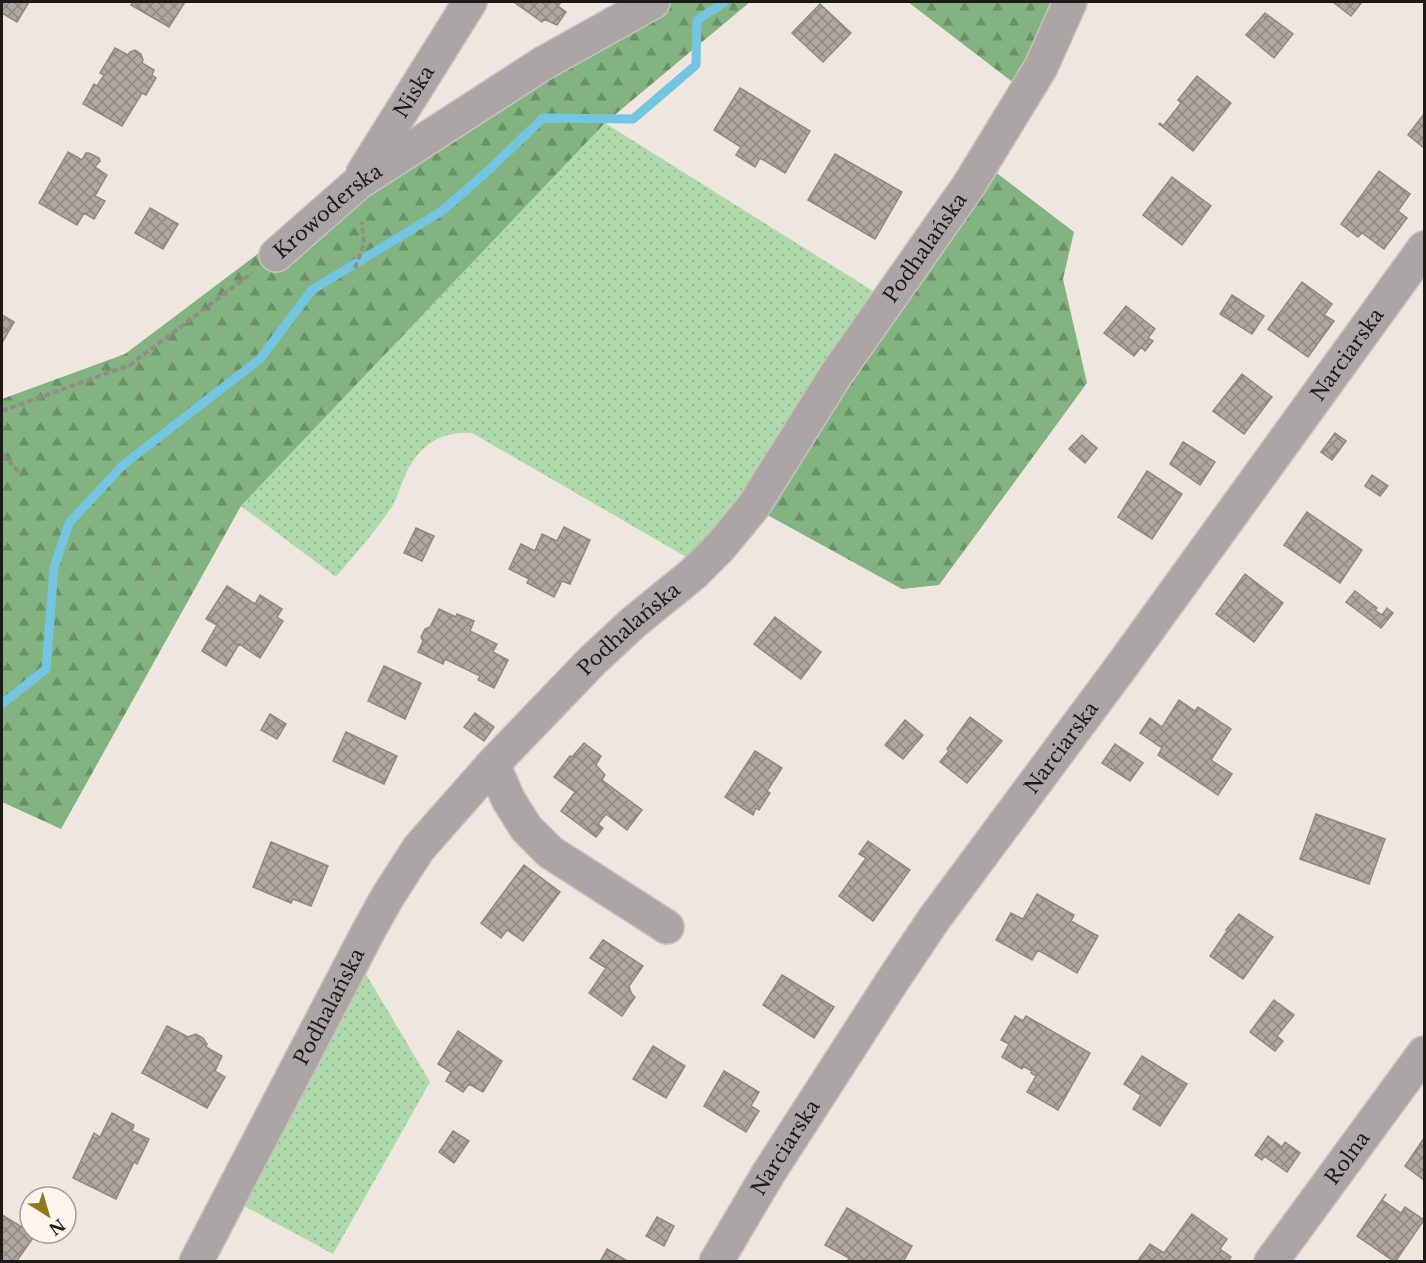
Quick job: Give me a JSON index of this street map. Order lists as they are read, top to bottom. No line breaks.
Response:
{"streets":{"street":["Niska","Krowoderska","Podhalańska","Narciarska","Rolna"]},"crossings":[["Niska","Krowoderska"]],"north":"bottom right"}
